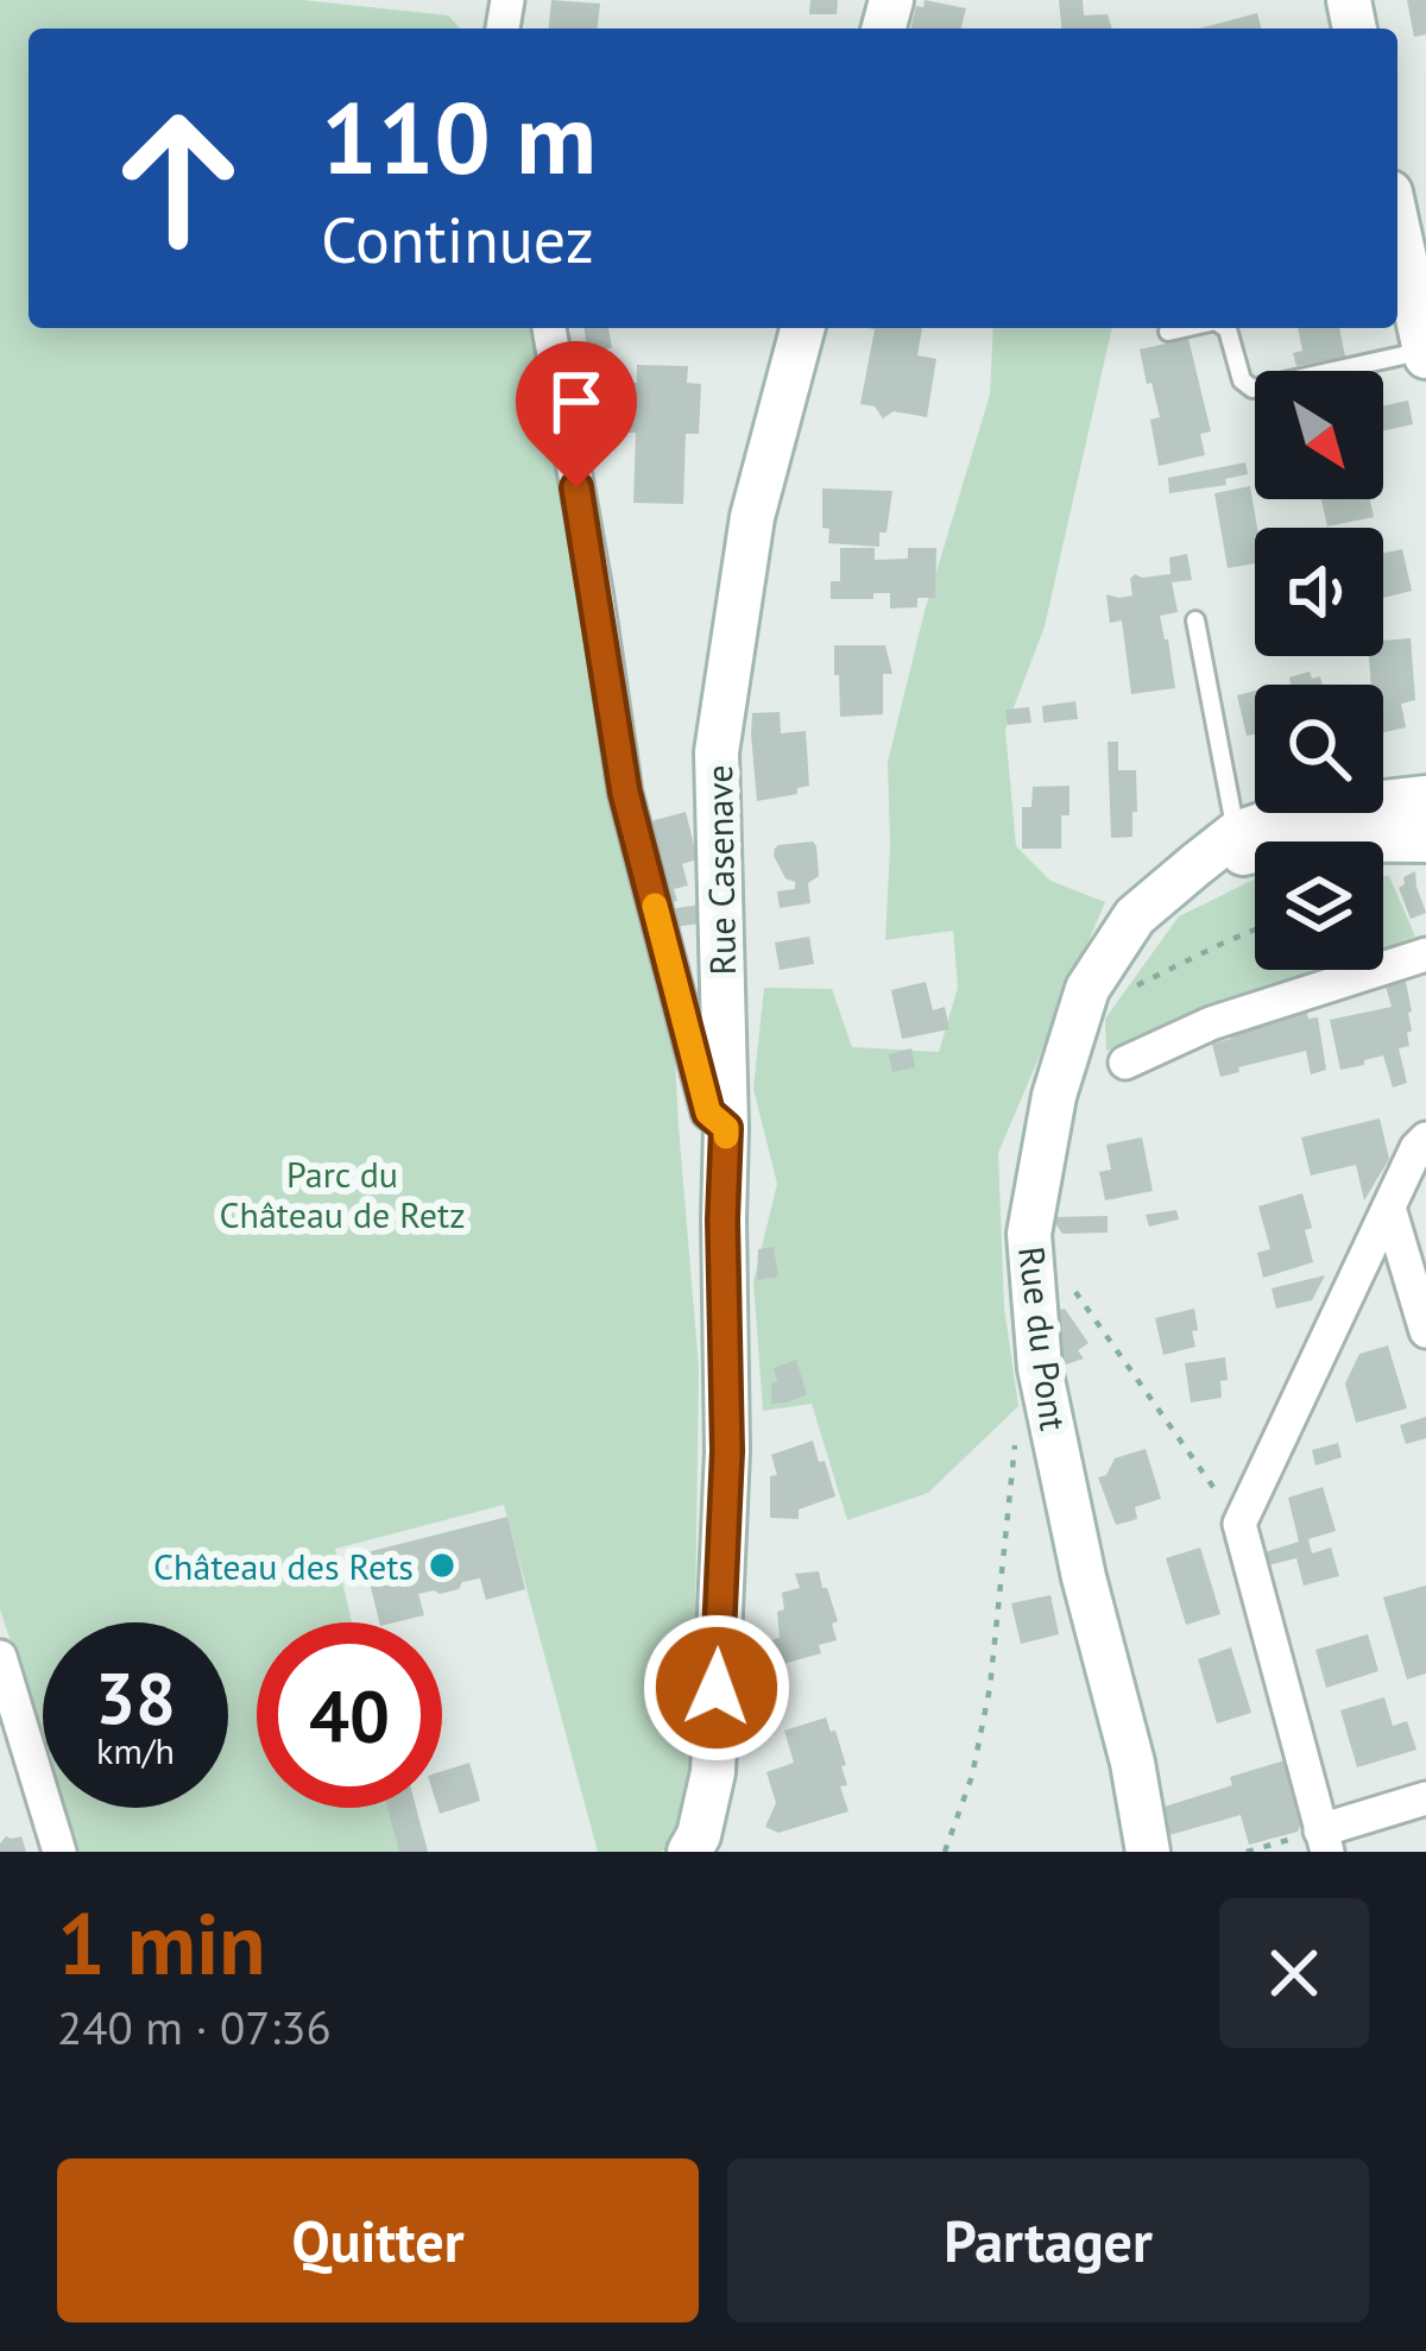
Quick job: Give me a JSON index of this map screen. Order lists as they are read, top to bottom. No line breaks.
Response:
{"streets":{"main road":["Rue Casenave","Rue du Pont"]},"parks":["Parc du Château de Retz"],"places":["Château des Rets"],"north":"bottom right","page":{"turn":["110 m","Continuez"],"speed":"38 km/h","limit":"40","heading":["1 min","240 m · 07:36"],"buttons":["Quitter","Partager"]}}
